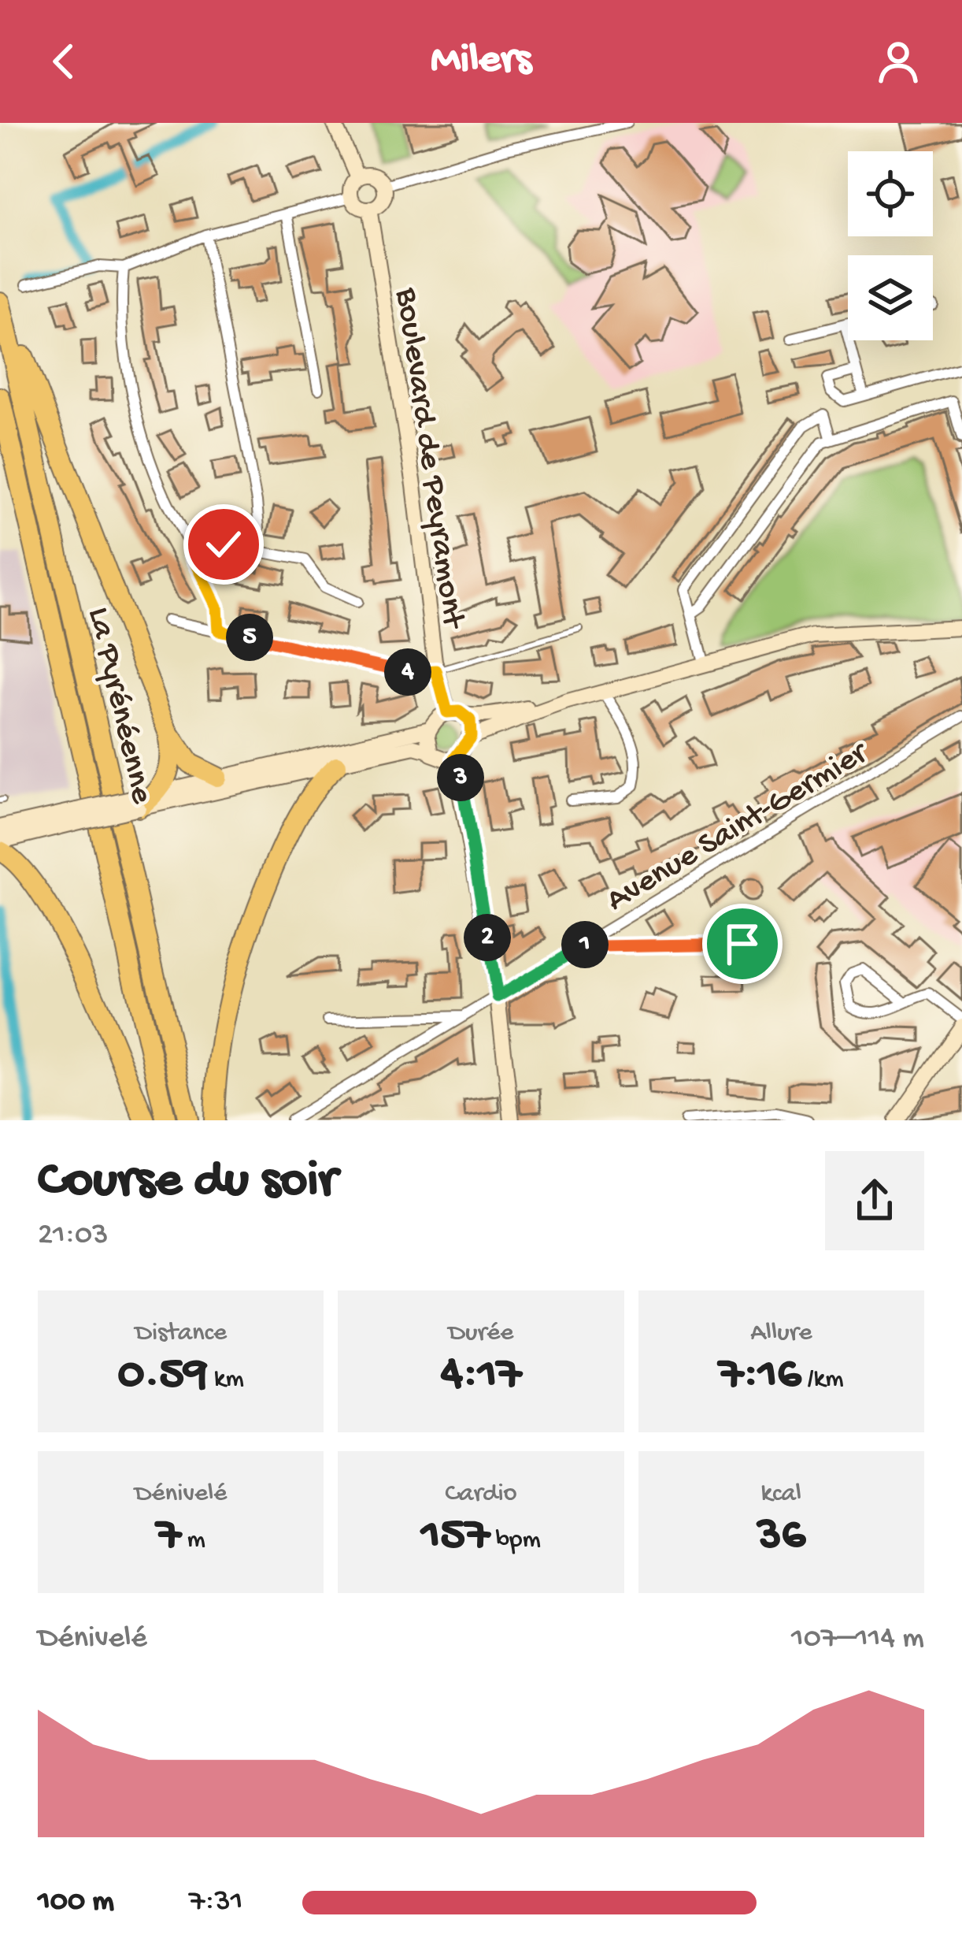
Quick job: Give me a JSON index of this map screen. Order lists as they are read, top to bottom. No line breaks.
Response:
{"streets":{"highway":["La Pyrénéenne"],"main road":["Boulevard de Peyramont"],"street":["Avenue Saint-Germier"]},"page":{"header":"Milers","pins":["5","4","3","2","1"],"heading":["Course du soir","21:03"],"stats":[["Distance","0.59 km"],["Durée","4:17"],["Allure","7:16 /km"],["Dénivelé","7 m"],["Cardio","157 bpm"],["kcal","36"]],"chart":["Dénivelé","107–114 m"],"list":[{"name":"100 m","note":"7:31"}]}}
